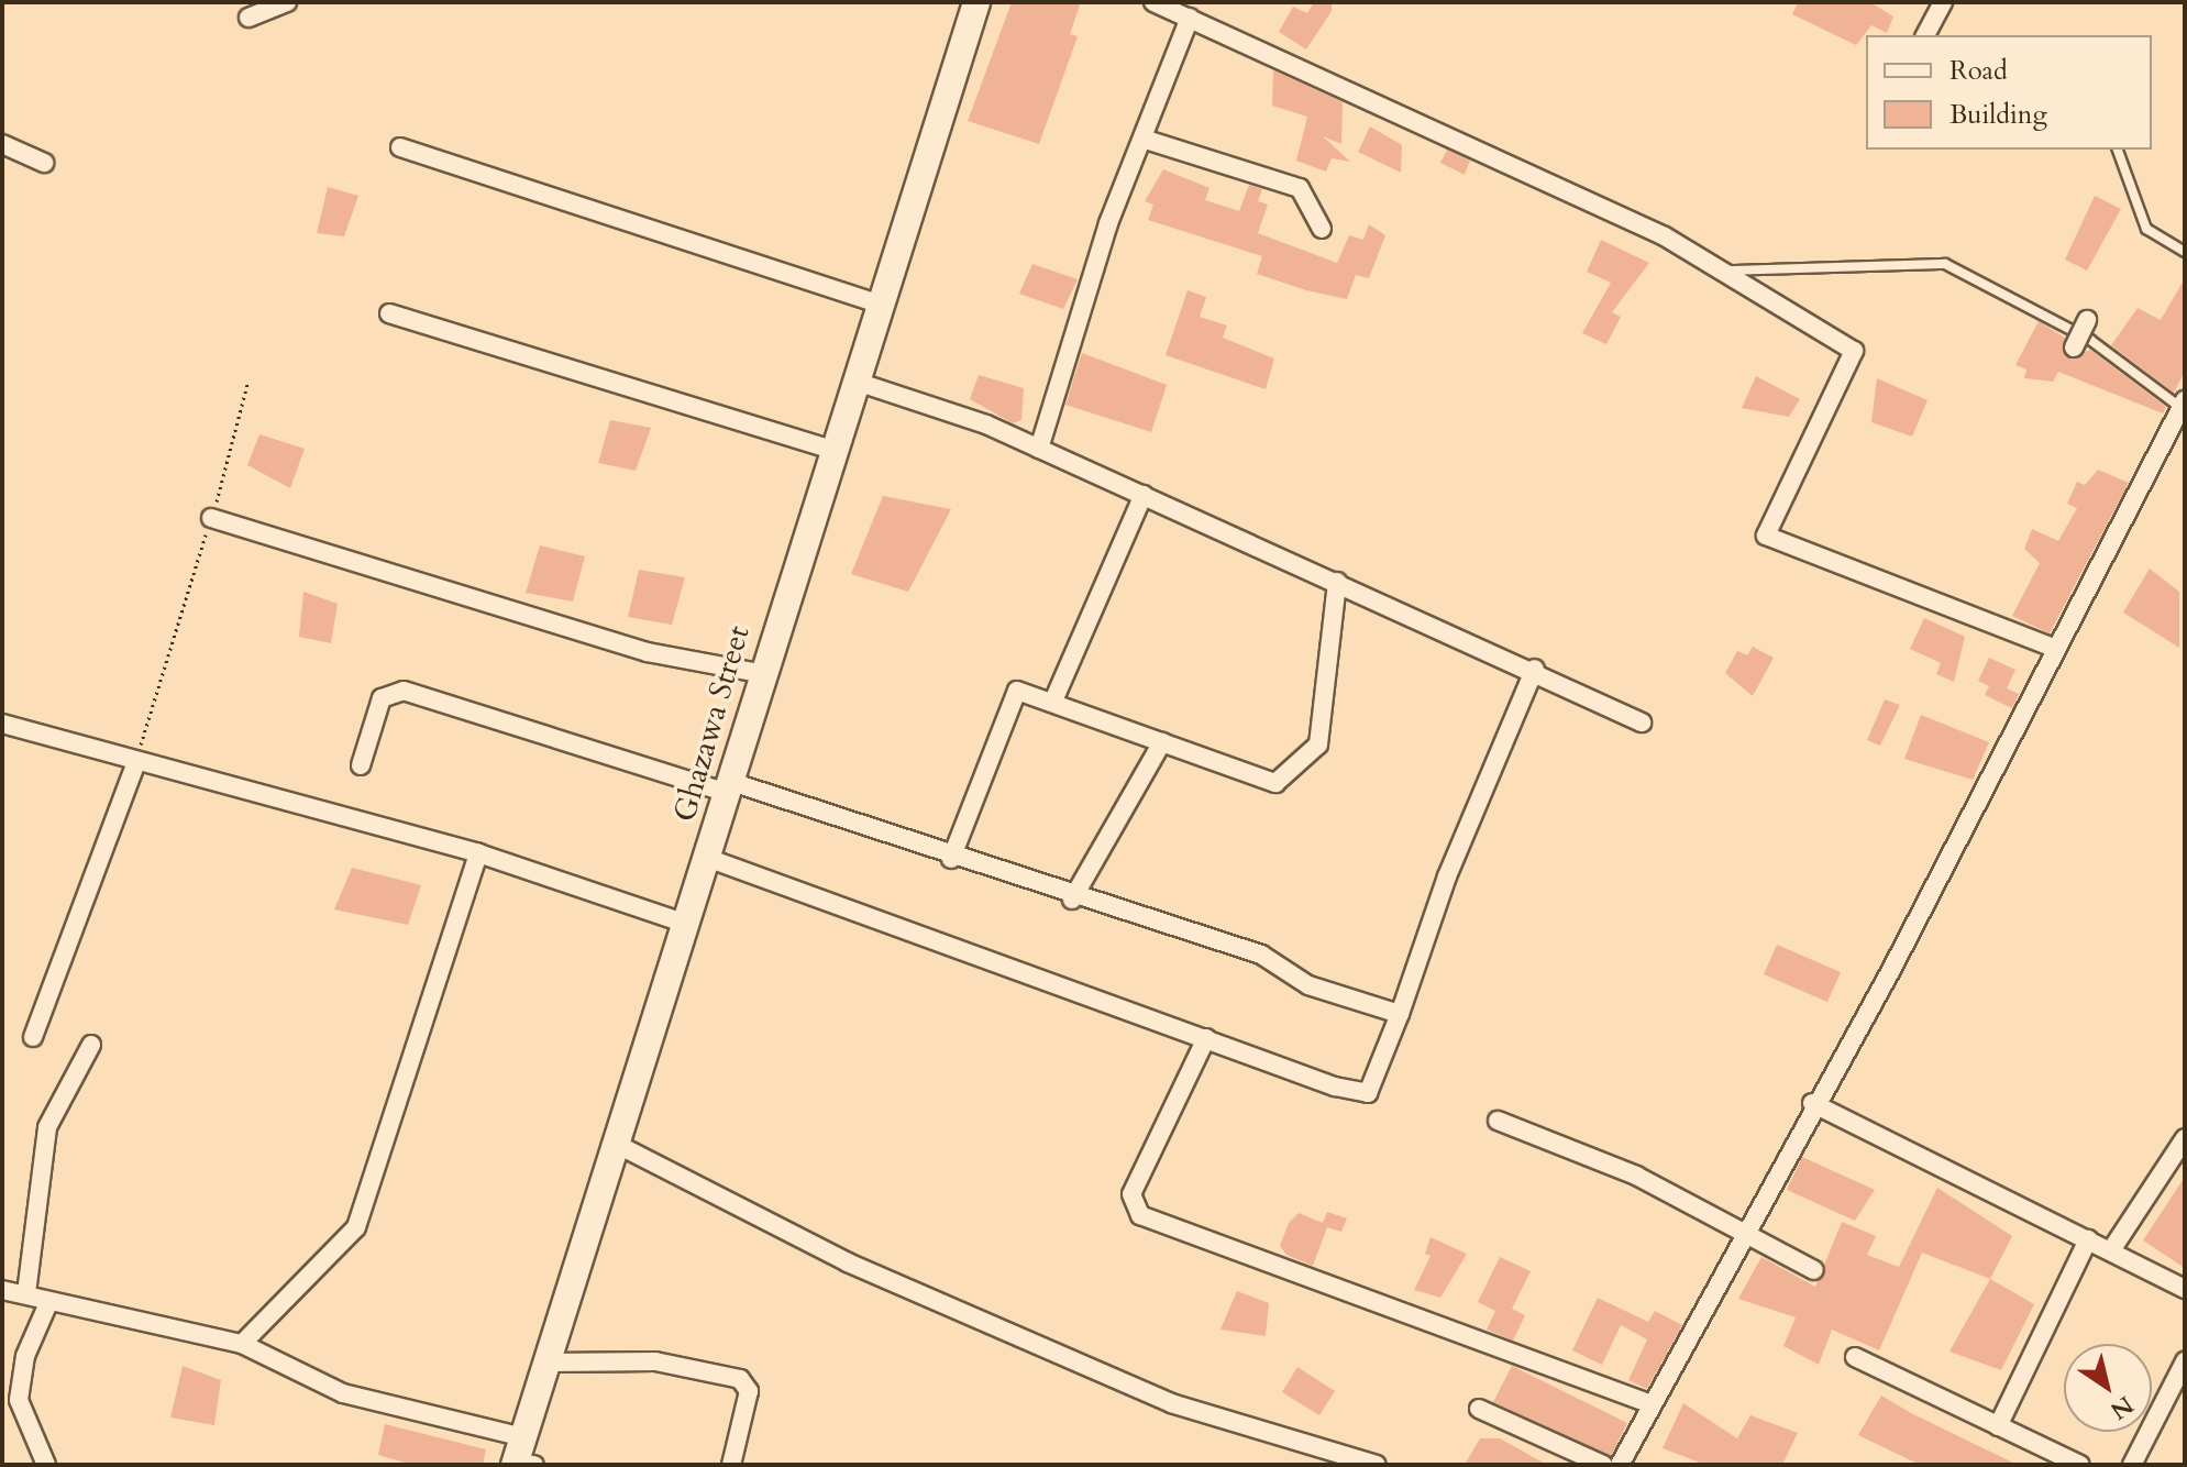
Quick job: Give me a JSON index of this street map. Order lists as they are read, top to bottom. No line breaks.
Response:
{"streets":{"main road":["Ghazawa Street"]},"legend":["Road","Building"],"north":"bottom right"}
